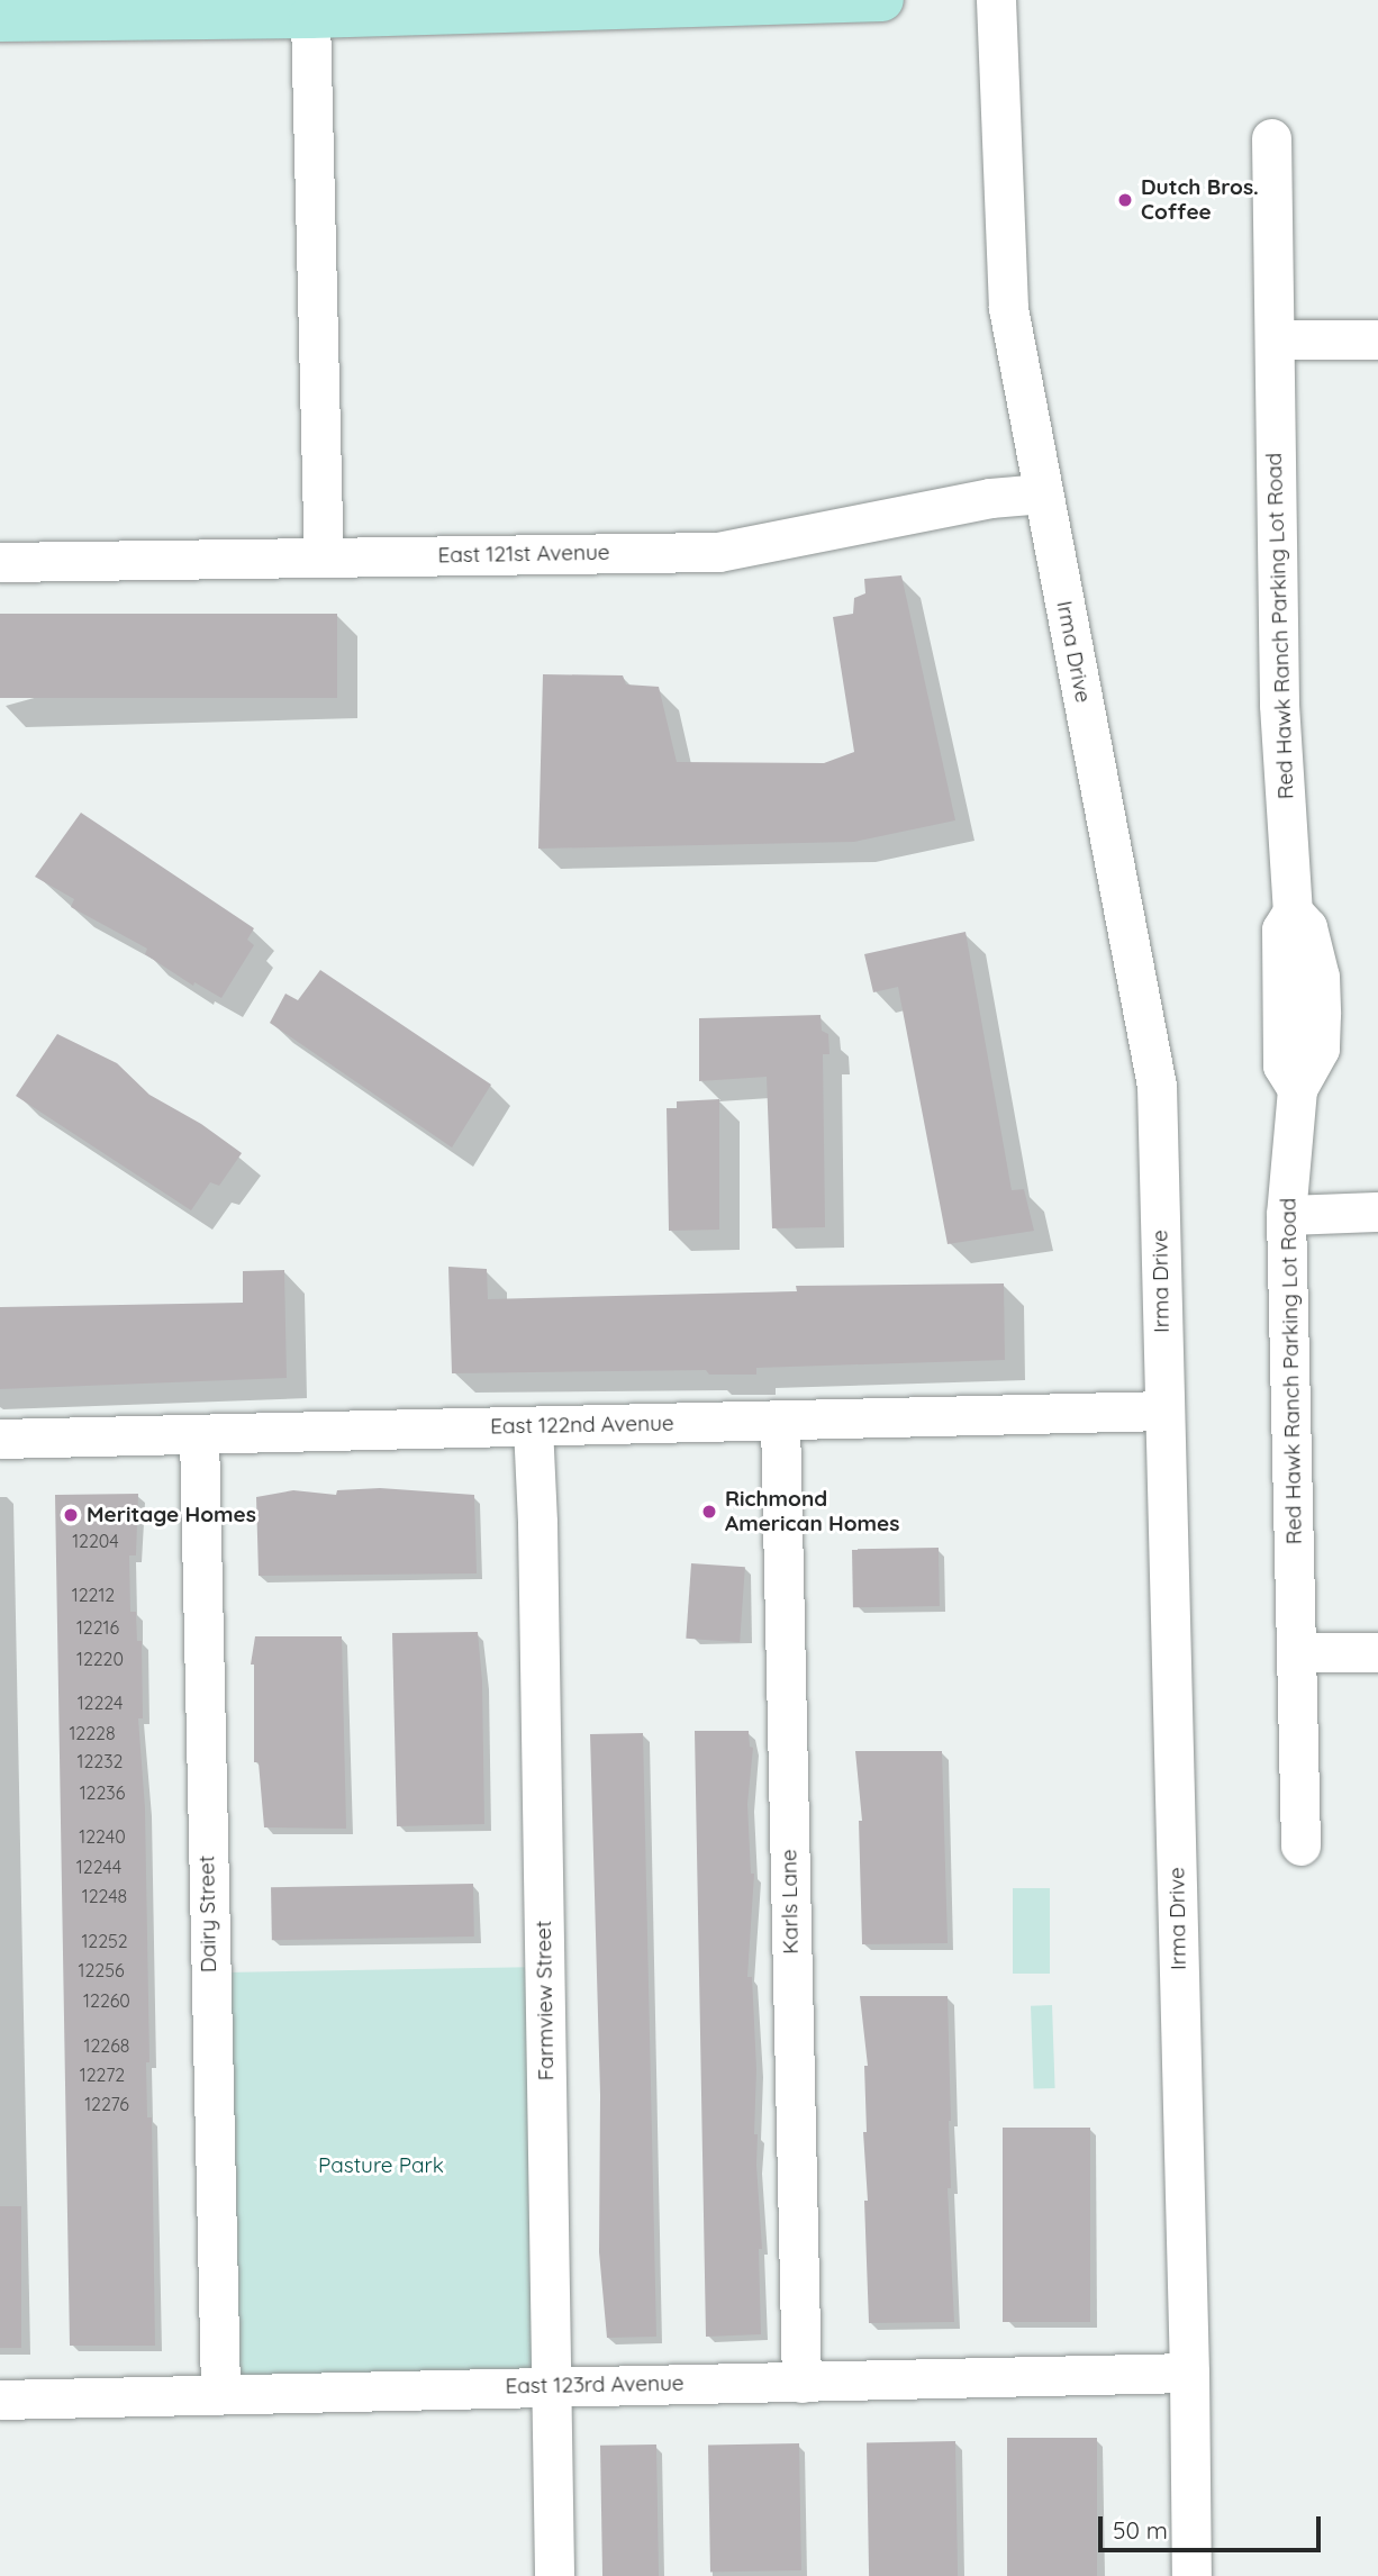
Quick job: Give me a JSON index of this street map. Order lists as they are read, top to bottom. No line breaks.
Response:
{"streets":{"street":["East 121st Avenue","Red Hawk Ranch Parking Lot Road","Irma Drive","East 122nd Avenue","Karls Lane","Dairy Street","Farmview Street","East 123rd Avenue"]},"crossings":[["East 121st Avenue","Irma Drive"],["Irma Drive","East 122nd Avenue"],["Irma Drive","East 123rd Avenue"],["East 122nd Avenue","Karls Lane"],["East 122nd Avenue","Dairy Street"],["East 122nd Avenue","Farmview Street"],["Karls Lane","East 123rd Avenue"],["Dairy Street","East 123rd Avenue"],["Farmview Street","East 123rd Avenue"]],"parks":["Pasture Park"],"places":["Dutch Bros. Coffee","Richmond American Homes","Meritage Homes"],"house_numbers":["12204","12212","12216","12220","12224","12228","12232","12236","12240","12244","12248","12252","12256","12260","12268","12272","12276"],"scale_bar":"50 m"}
